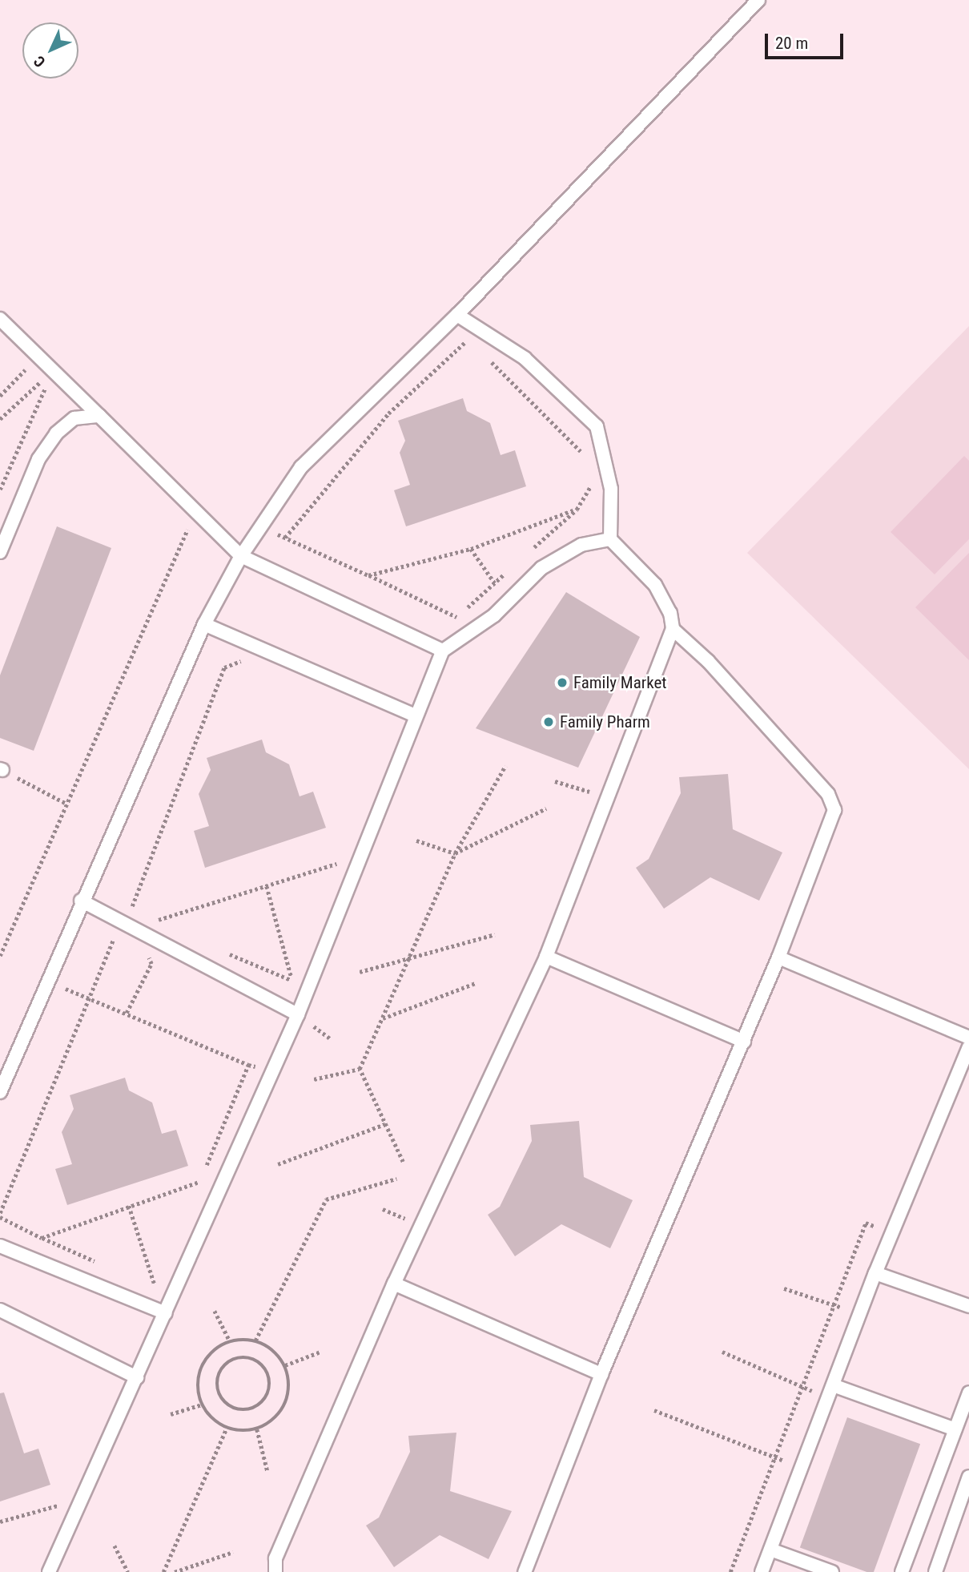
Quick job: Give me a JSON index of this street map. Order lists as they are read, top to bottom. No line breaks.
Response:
{"places":["Family Market","Family Pharm"],"scale_bar":"20 m","north":"bottom left"}
